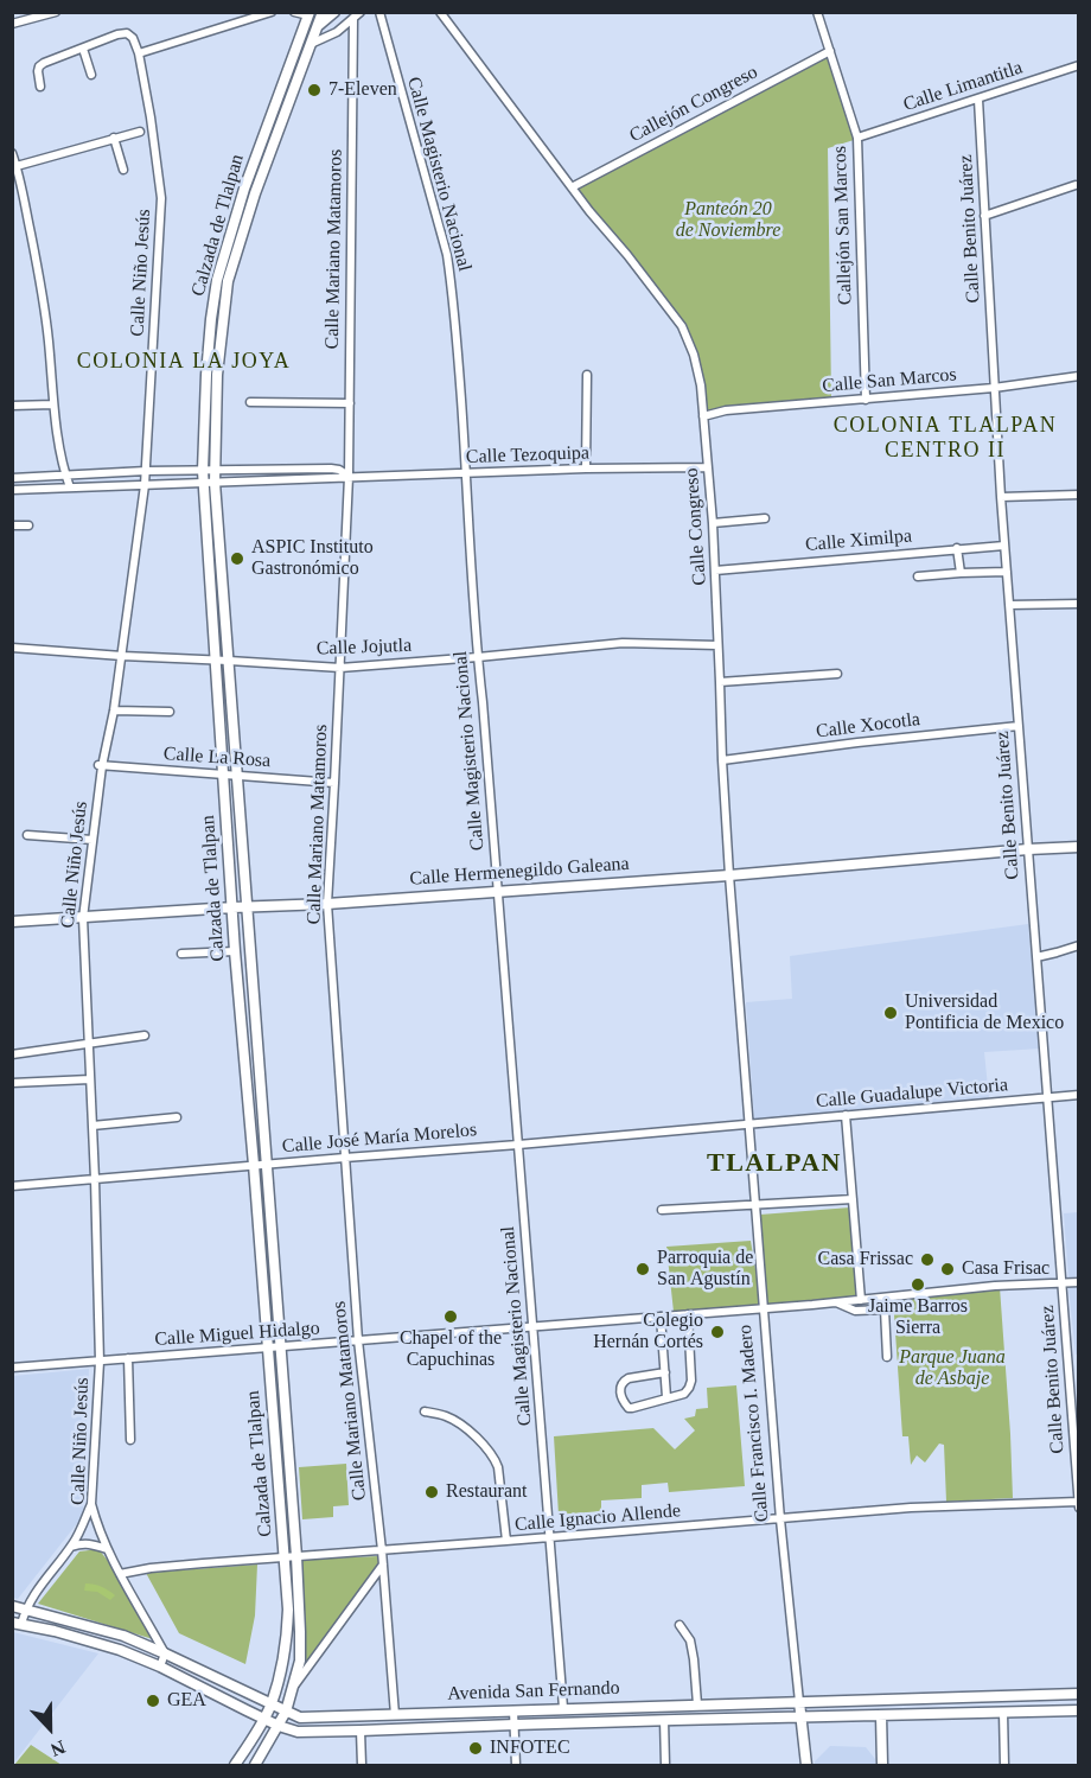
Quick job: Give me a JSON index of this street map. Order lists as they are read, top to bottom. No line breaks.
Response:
{"streets":{"main road":["Calzada de Tlalpan","Calle Hermenegildo Galeana","Calle Francisco I. Madero","Avenida San Fernando"],"street":["Calle Limantitla","Callejón Congreso","Calle Magisterio Nacional","Callejón San Marcos","Calle Benito Juárez","Calle Mariano Matamoros","Calle Niño Jesús","Calle San Marcos","Calle Tezoquipa","Calle Congreso","Calle Ximilpa","Calle Jojutla","Calle Xocotla","Calle La Rosa","Calle Guadalupe Victoria","Calle José María Morelos","Calle Miguel Hidalgo","Calle Ignacio Allende"]},"crossings":[["Calle Limantitla","Callejón San Marcos"],["Calle Limantitla","Calle Benito Juárez"],["Callejón Congreso","Callejón San Marcos"],["Callejón Congreso","Calle Congreso"],["Calle Magisterio Nacional","Calle Tezoquipa"],["Calle Magisterio Nacional","Calle Jojutla"],["Calle Magisterio Nacional","Calle Hermenegildo Galeana"],["Calle Magisterio Nacional","Calle José María Morelos"],["Calle Magisterio Nacional","Calle Miguel Hidalgo"],["Calle Magisterio Nacional","Calle Ignacio Allende"],["Calle Magisterio Nacional","Avenida San Fernando"],["Calzada de Tlalpan","Calle Tezoquipa"],["Calzada de Tlalpan","Calle Jojutla"],["Calzada de Tlalpan","Calle La Rosa"],["Calzada de Tlalpan","Calle Hermenegildo Galeana"],["Calzada de Tlalpan","Calle José María Morelos"],["Calzada de Tlalpan","Calle Miguel Hidalgo"],["Calzada de Tlalpan","Calle Ignacio Allende"],["Calzada de Tlalpan","Avenida San Fernando"],["Callejón San Marcos","Calle San Marcos"],["Calle Benito Juárez","Calle San Marcos"],["Calle Benito Juárez","Calle Ximilpa"],["Calle Benito Juárez","Calle Xocotla"],["Calle Benito Juárez","Calle Hermenegildo Galeana"],["Calle Benito Juárez","Calle Guadalupe Victoria"],["Calle Benito Juárez","Calle Miguel Hidalgo"],["Calle Benito Juárez","Calle Ignacio Allende"],["Calle Mariano Matamoros","Calle Tezoquipa"],["Calle Mariano Matamoros","Calle Jojutla"],["Calle Mariano Matamoros","Calle La Rosa"],["Calle Mariano Matamoros","Calle Hermenegildo Galeana"],["Calle Mariano Matamoros","Calle José María Morelos"],["Calle Mariano Matamoros","Calle Miguel Hidalgo"],["Calle Mariano Matamoros","Calle Ignacio Allende"],["Calle Mariano Matamoros","Avenida San Fernando"],["Calle Niño Jesús","Calle Tezoquipa"],["Calle Niño Jesús","Calle Jojutla"],["Calle Niño Jesús","Calle La Rosa"],["Calle Niño Jesús","Calle Hermenegildo Galeana"],["Calle Niño Jesús","Calle José María Morelos"],["Calle Niño Jesús","Calle Miguel Hidalgo"],["Calle Niño Jesús","Calle Ignacio Allende"],["Calle Niño Jesús","Avenida San Fernando"],["Calle San Marcos","Calle Congreso"],["Calle Tezoquipa","Calle Congreso"],["Calle Congreso","Calle Ximilpa"],["Calle Congreso","Calle Jojutla"],["Calle Congreso","Calle Xocotla"],["Calle Congreso","Calle Hermenegildo Galeana"],["Calle Congreso","Calle Guadalupe Victoria"],["Calle Congreso","Calle José María Morelos"],["Calle Congreso","Calle Francisco I. Madero"],["Calle Guadalupe Victoria","Calle José María Morelos"],["Calle Guadalupe Victoria","Calle Francisco I. Madero"],["Calle José María Morelos","Calle Francisco I. Madero"],["Calle Miguel Hidalgo","Calle Francisco I. Madero"],["Calle Francisco I. Madero","Calle Ignacio Allende"],["Calle Francisco I. Madero","Avenida San Fernando"]],"districts":["COLONIA LA JOYA","COLONIA TLALPAN CENTRO II","TLALPAN"],"parks":["Panteón 20 de Noviembre","Parque Juana de Asbaje"],"places":["7-Eleven","ASPIC Instituto Gastronómico","Universidad Pontificia de Mexico","Casa Frissac","Parroquia de San Agustín","Casa Frisac","Jaime Barros Sierra","Chapel of the Capuchinas","Colegio Hernán Cortés","Restaurant","GEA","INFOTEC"],"north":"bottom"}
